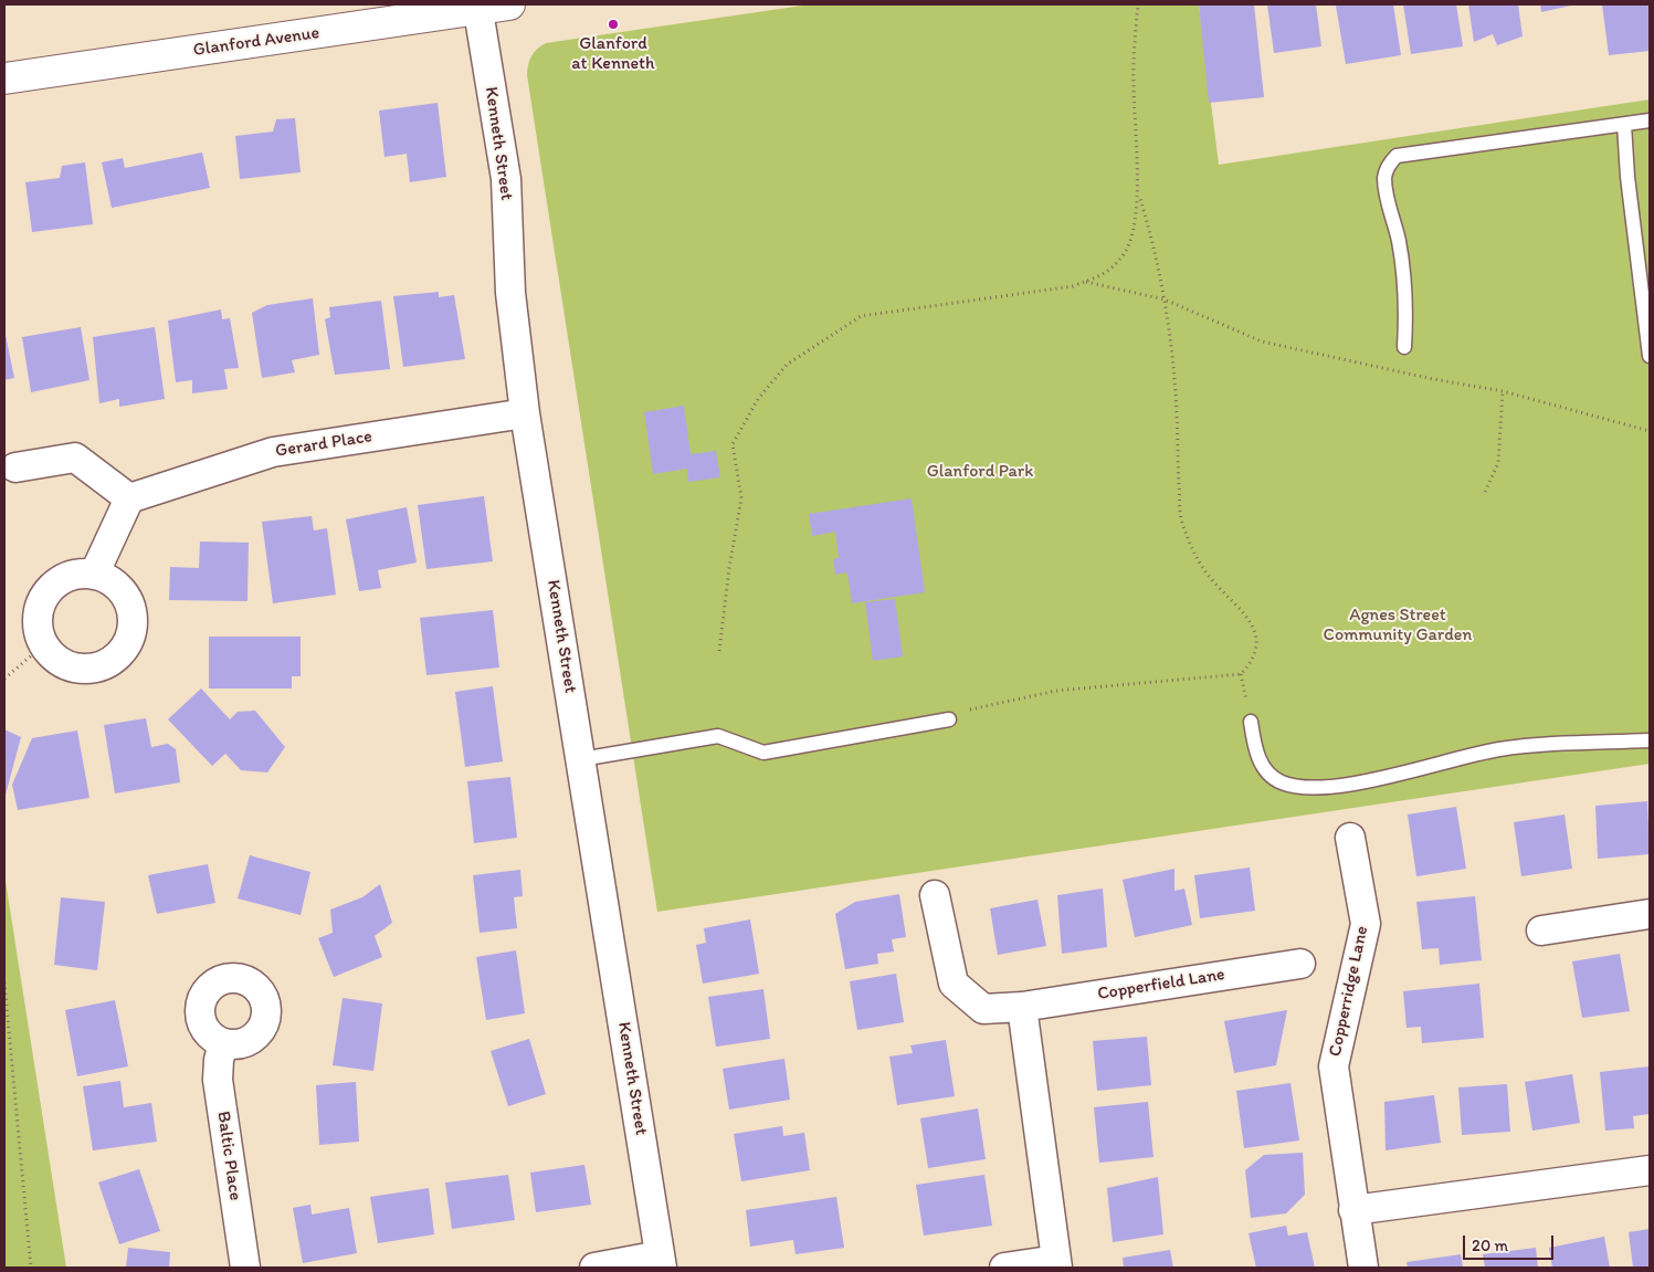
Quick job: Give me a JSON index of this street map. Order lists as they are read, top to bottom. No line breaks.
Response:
{"streets":{"main road":["Glanford Avenue"],"street":["Kenneth Street","Gerard Place","Copperfield Lane","Copperridge Lane","Baltic Place"]},"crossings":[["Glanford Avenue","Kenneth Street"],["Kenneth Street","Gerard Place"]],"parks":["Glanford Park","Agnes Street Community Garden"],"places":["Glanford at Kenneth"],"scale_bar":"20 m"}
